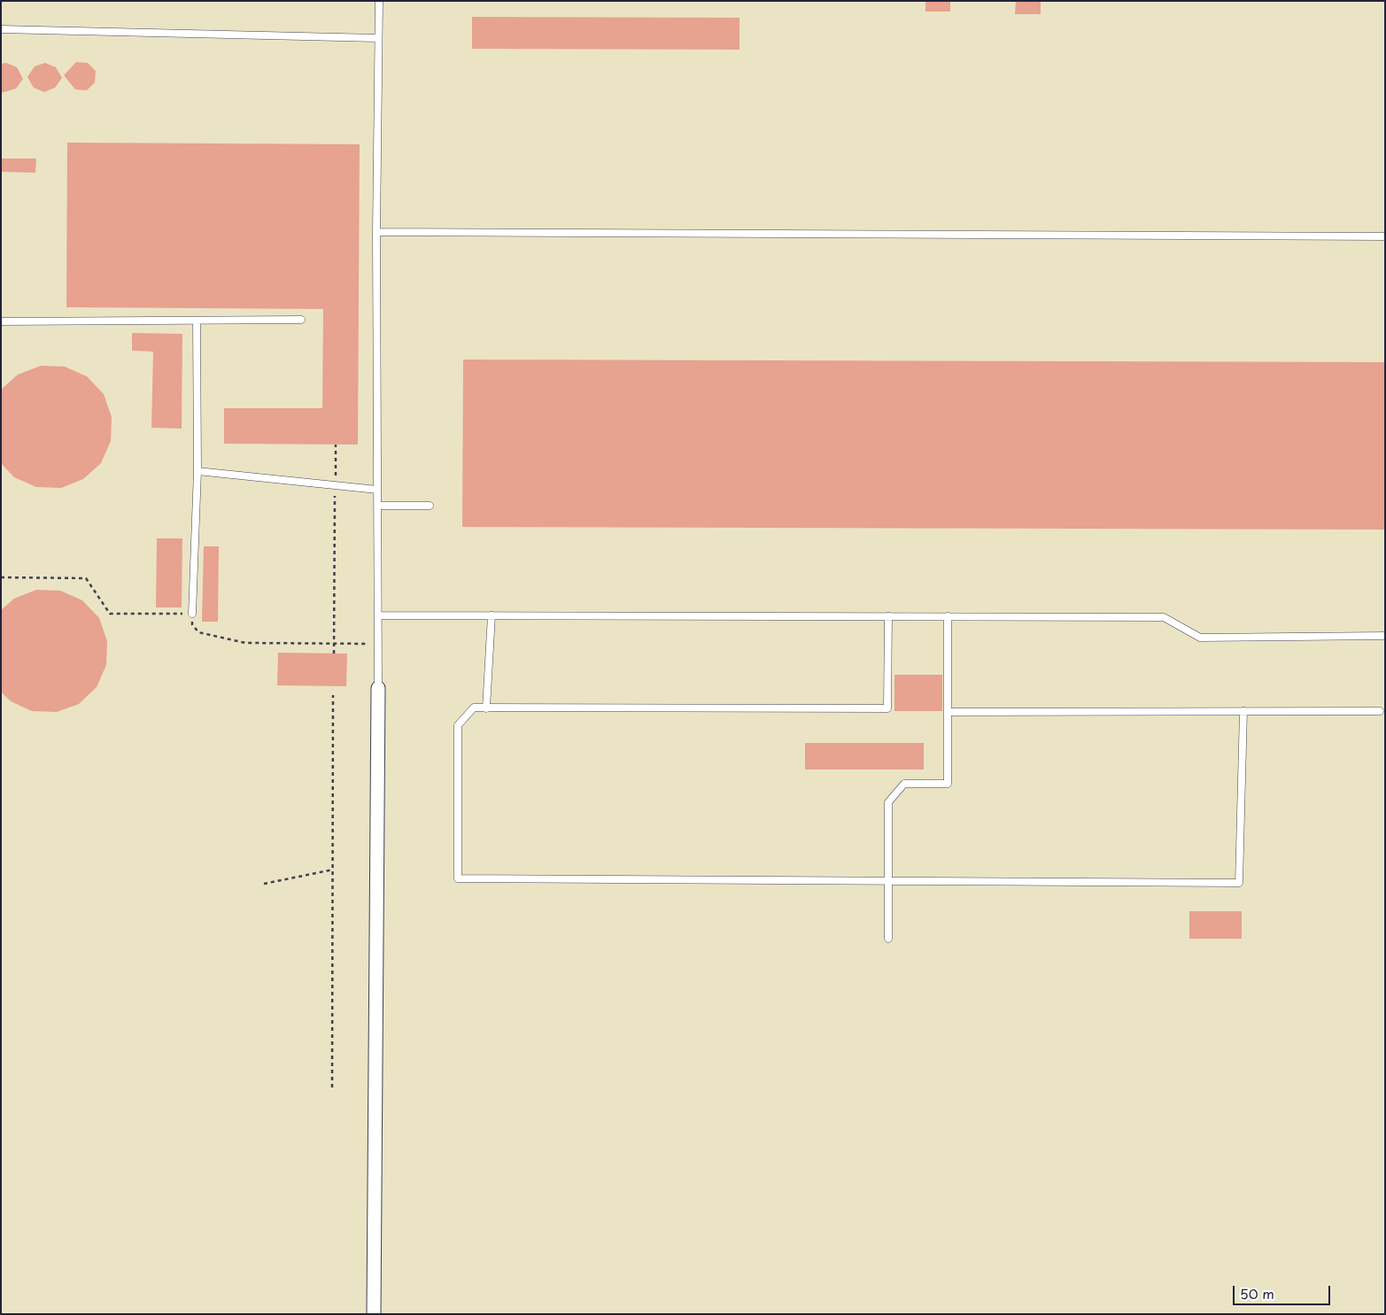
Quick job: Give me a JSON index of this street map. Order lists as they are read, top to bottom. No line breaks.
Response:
{"scale_bar":"50 m"}
